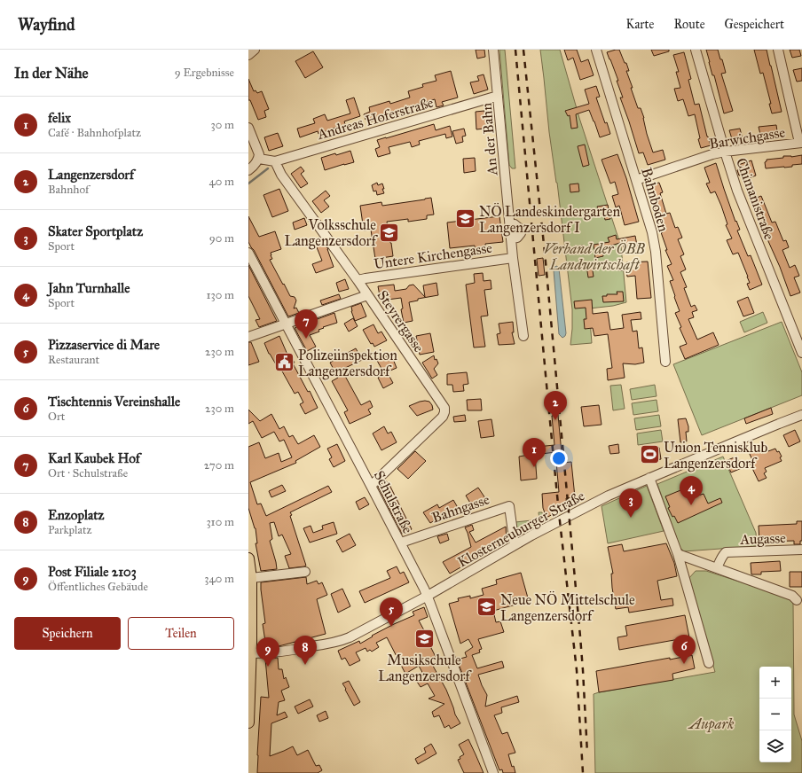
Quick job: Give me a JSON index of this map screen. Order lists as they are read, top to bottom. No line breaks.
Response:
{"streets":{"street":["Andreas Hoferstraße","Barwichgasse","An der Bahn","Chimanistraße","Bahnboden","Untere Kirchengasse","Steyrergasse","Schulstraße","Bahngasse","Klosterneuburger Straße","Augasse"]},"crossings":[["Andreas Hoferstraße","An der Bahn"],["Andreas Hoferstraße","Steyrergasse"],["Barwichgasse","Chimanistraße"],["Barwichgasse","Bahnboden"],["An der Bahn","Untere Kirchengasse"],["Untere Kirchengasse","Steyrergasse"],["Steyrergasse","Schulstraße"],["Schulstraße","Bahngasse"],["Schulstraße","Klosterneuburger Straße"],["Bahngasse","Klosterneuburger Straße"]],"parks":["Verband der ÖBB Landwirtschaft","Aupark"],"places":{"school or university":["NÖ Landeskindergarten Langenzersdorf I","Volksschule Langenzersdorf","Neue NÖ Mittelschule Langenzersdorf","Musikschule Langenzersdorf"],"public building":["Polizeiinspektion Langenzersdorf"],"sports":["Union Tennisklub Langenzersdorf"]},"page":{"header":"Wayfind","nav":["Karte","Route","Gespeichert"],"heading":["In der Nähe","9 Ergebnisse"],"list":[{"mark":"1","name":"felix","note":"Café · Bahnhofplatz","value":"30 m"},{"mark":"2","name":"Langenzersdorf","note":"Bahnhof","value":"40 m"},{"mark":"3","name":"Skater Sportplatz","note":"Sport","value":"90 m"},{"mark":"4","name":"Jahn Turnhalle","note":"Sport","value":"130 m"},{"mark":"5","name":"Pizzaservice di Mare","note":"Restaurant","value":"230 m"},{"mark":"6","name":"Tischtennis Vereinshalle","note":"Ort","value":"230 m"},{"mark":"7","name":"Karl Kaubek Hof","note":"Ort · Schulstraße","value":"270 m"},{"mark":"8","name":"Enzoplatz","note":"Parkplatz","value":"310 m"},{"mark":"9","name":"Post Filiale 2103","note":"Öffentliches Gebäude","value":"340 m"}],"pins":["7","2","1","4","3","5","6","8","9"],"buttons":["Speichern","Teilen"],"map_buttons":["+","−"]}}
